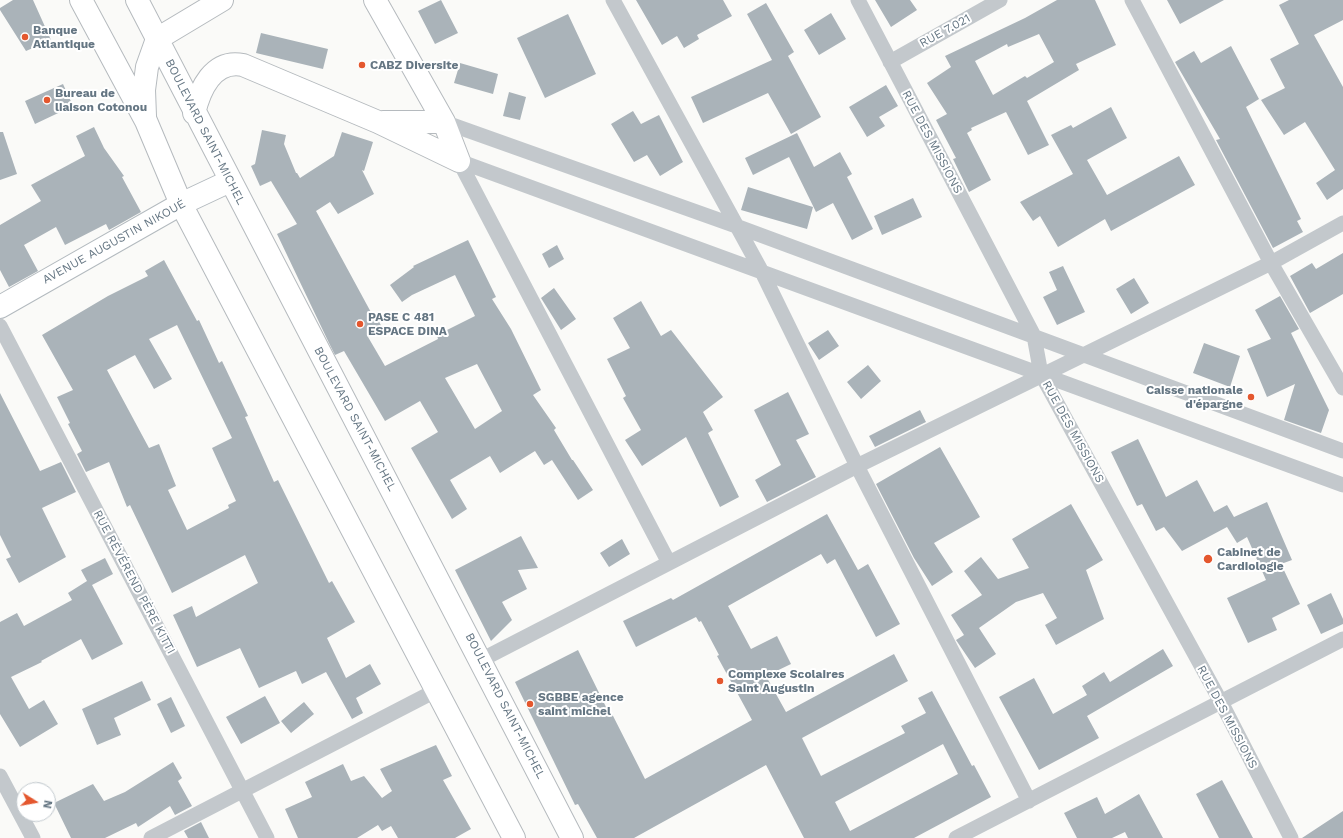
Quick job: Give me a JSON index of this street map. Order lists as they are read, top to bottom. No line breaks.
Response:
{"streets":{"main road":["BOULEVARD SAINT-MICHEL","AVENUE AUGUSTIN NIKOUÉ"],"street":["RUE 7.021","RUE DES MISSIONS","RUE RÉVÉREND PÈRE KITTI"]},"crossings":[["RUE 7.021","RUE DES MISSIONS"],["BOULEVARD SAINT-MICHEL","AVENUE AUGUSTIN NIKOUÉ"]],"places":["Banque Atlantique","CABZ Diversite","Bureau de liaison Cotonou","PASE C 481 ESPACE DINA","Caisse nationale d'épargne","Cabinet de Cardiologie","Complexe Scolaires Saint Augustin","SGBBE agence saint michel"],"north":"right"}
